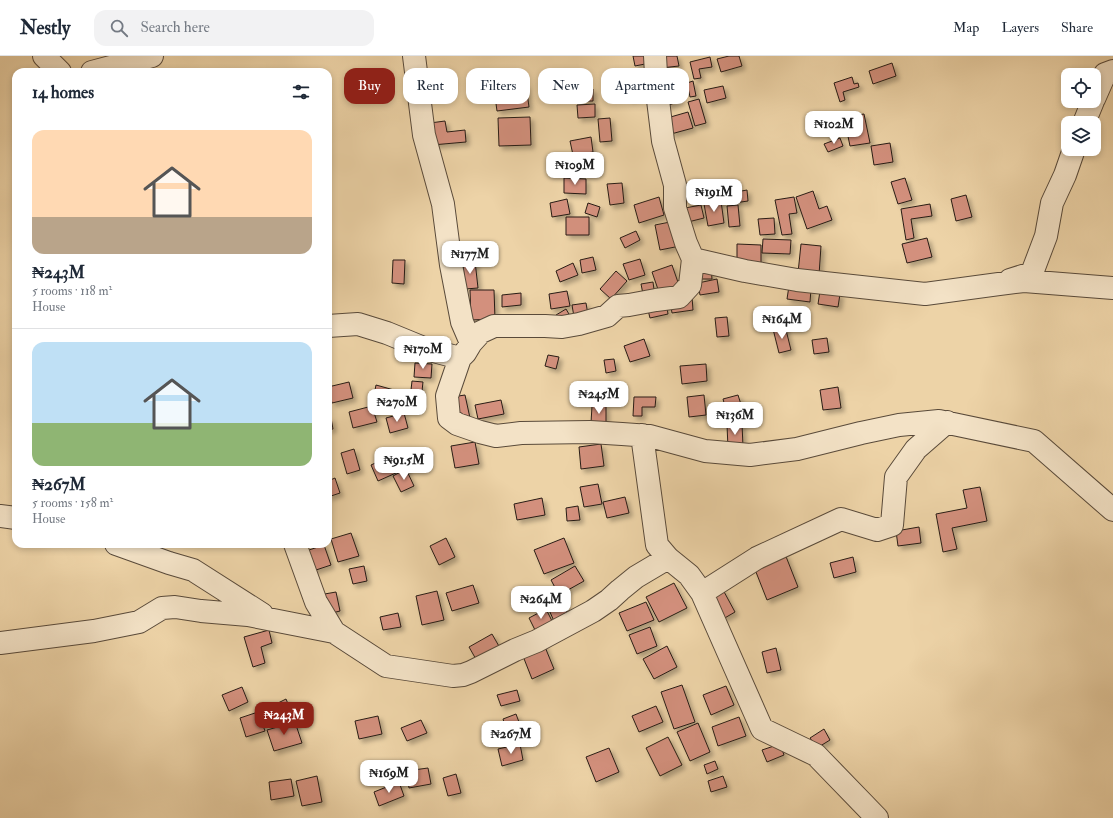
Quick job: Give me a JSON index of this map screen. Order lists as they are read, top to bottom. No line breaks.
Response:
{"page":{"header":"Nestly","search":"Search here","nav":["Map","Layers","Share"],"chip":["Buy","Rent","Filters","New","Apartment"],"heading":"14 homes","price":["₦102M","₦109M","₦191M","₦177M","₦164M","₦170M","₦245M","₦270M","₦136M","₦91.5M","₦264M","₦243M","₦267M","₦169M"],"list":[{"name":"₦243M","note":"5 rooms · 118 m² · House"},{"name":"₦267M","note":"5 rooms · 158 m² · House"}]}}
